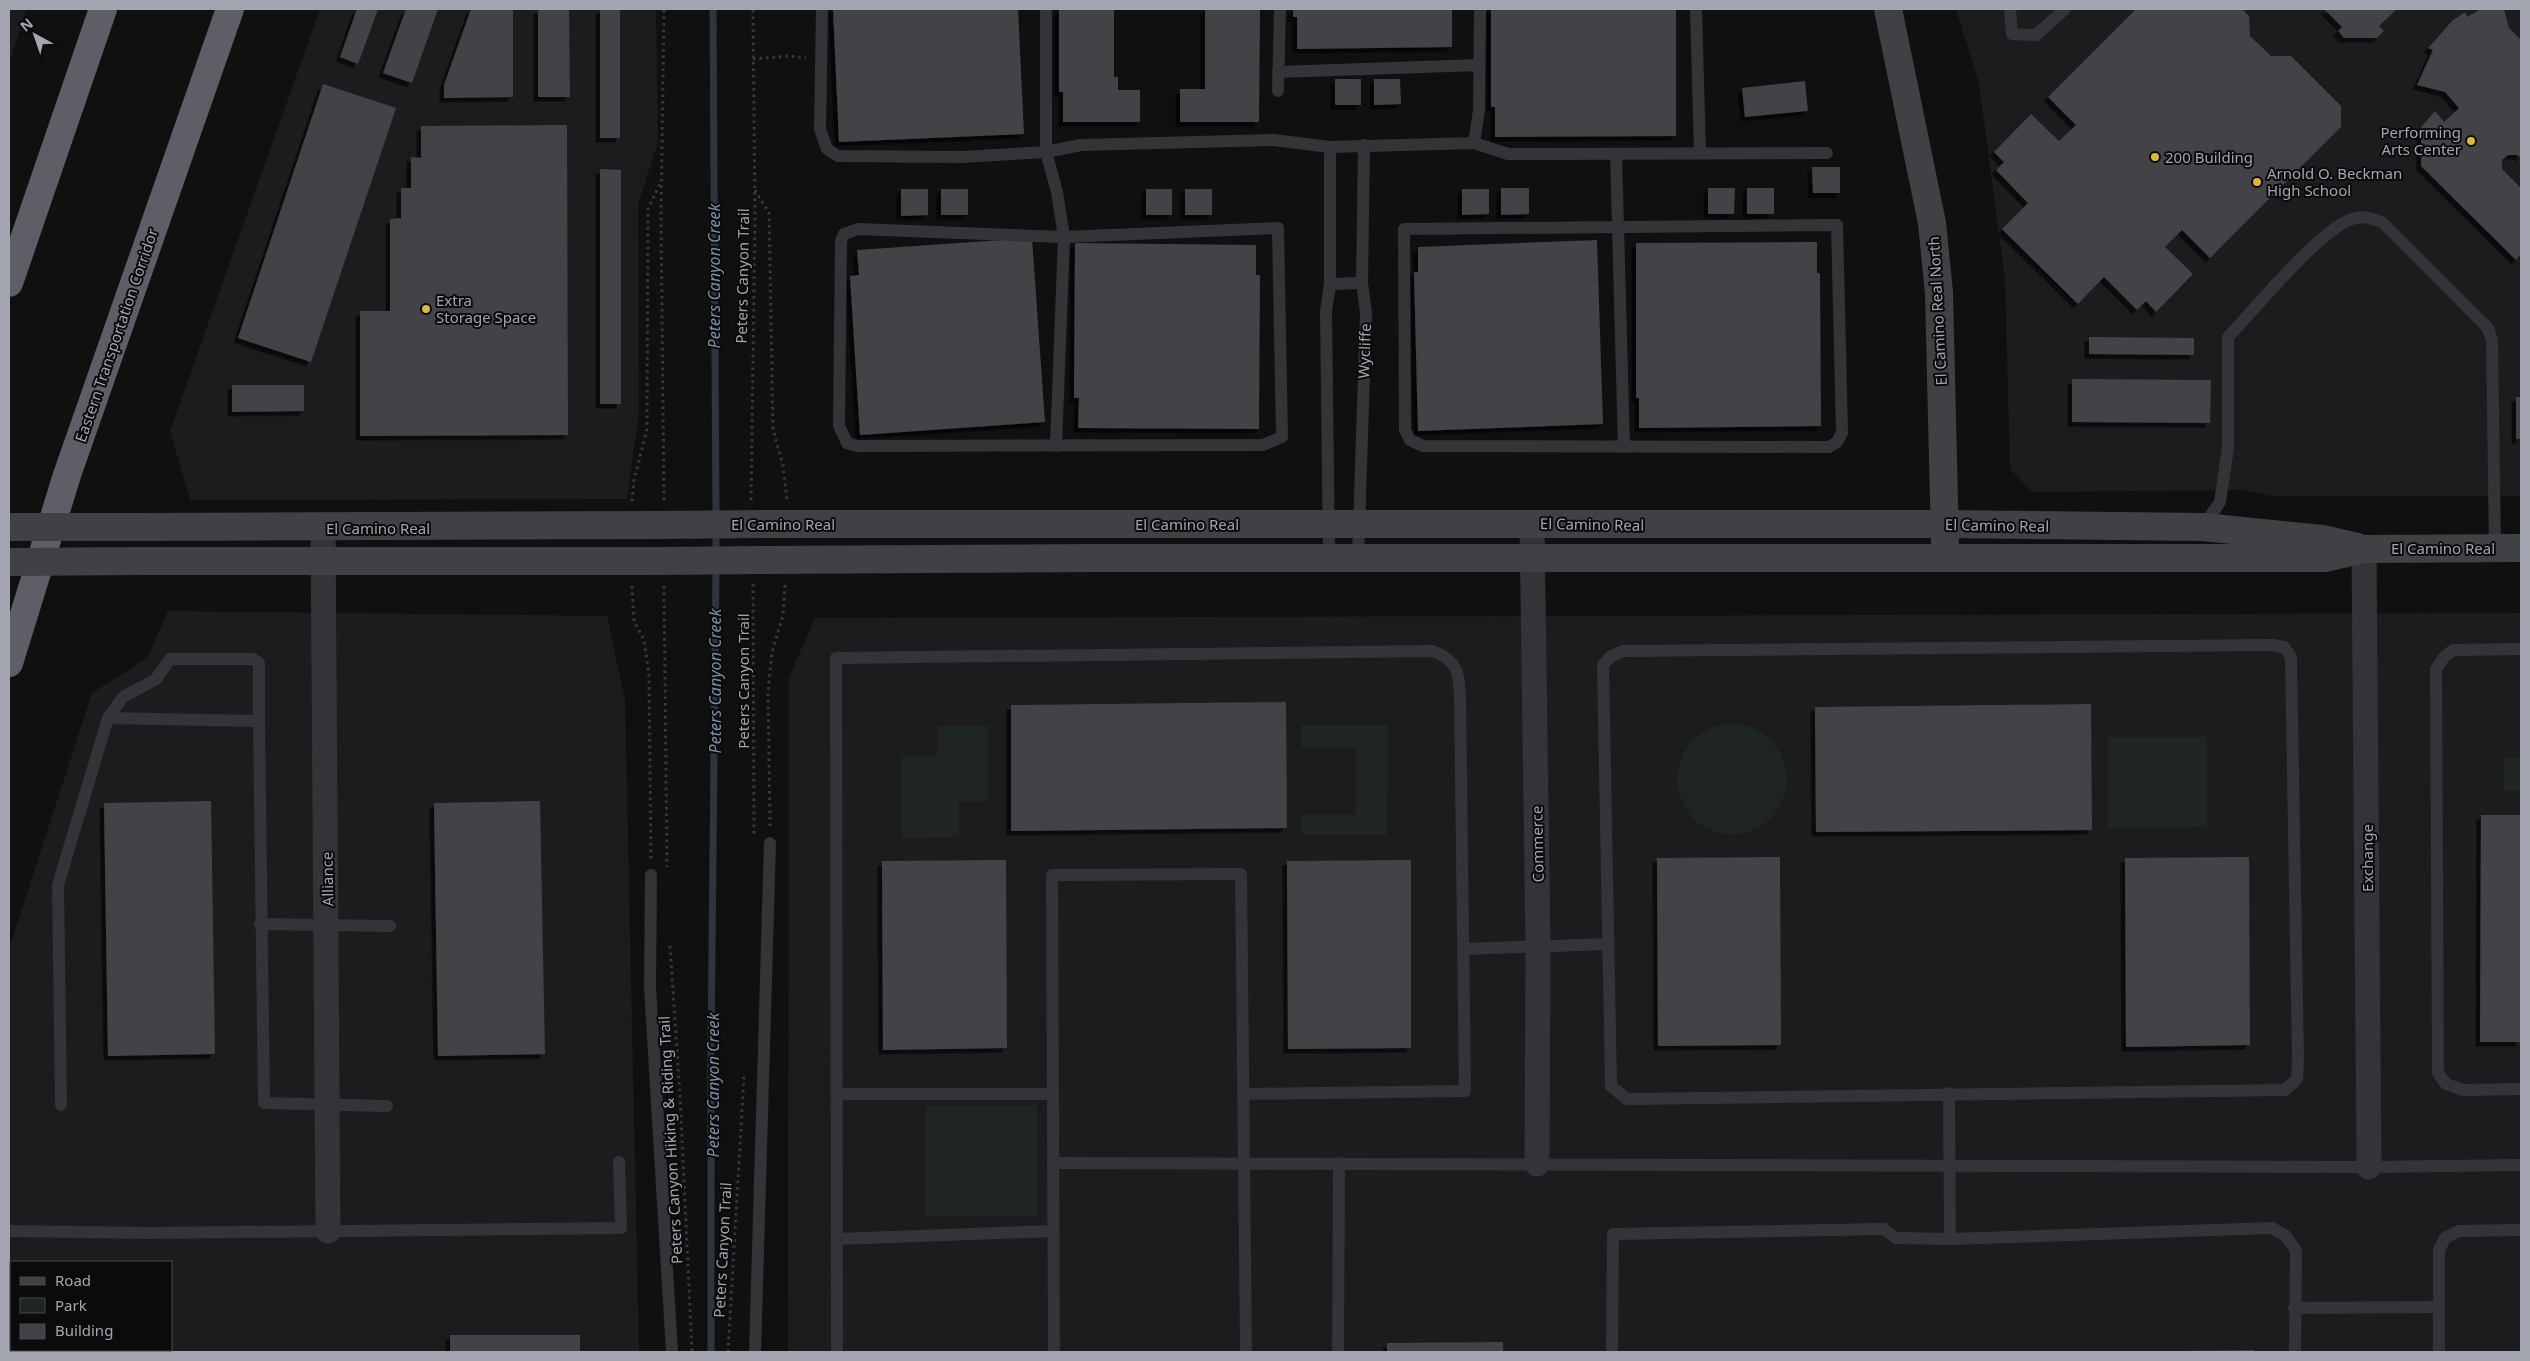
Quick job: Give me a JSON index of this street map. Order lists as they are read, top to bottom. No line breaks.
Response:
{"streets":{"highway":["Eastern Transportation Corridor"],"main road":["El Camino Real North","El Camino Real"],"street":["Commerce","Exchange","Alliance"],"lane":["Wycliffe"],"path":["Peters Canyon Trail","Peters Canyon Hiking & Riding Trail"]},"crossings":[["Peters Canyon Trail","El Camino Real"],["El Camino Real North","El Camino Real"],["Wycliffe","El Camino Real"],["El Camino Real","Commerce"],["El Camino Real","Exchange"],["El Camino Real","Alliance"]],"water":["Peters Canyon Creek"],"places":["Performing Arts Center","200 Building","Arnold O. Beckman High School","Extra Storage Space"],"legend":["Road","Park","Building"],"north":"top left"}
